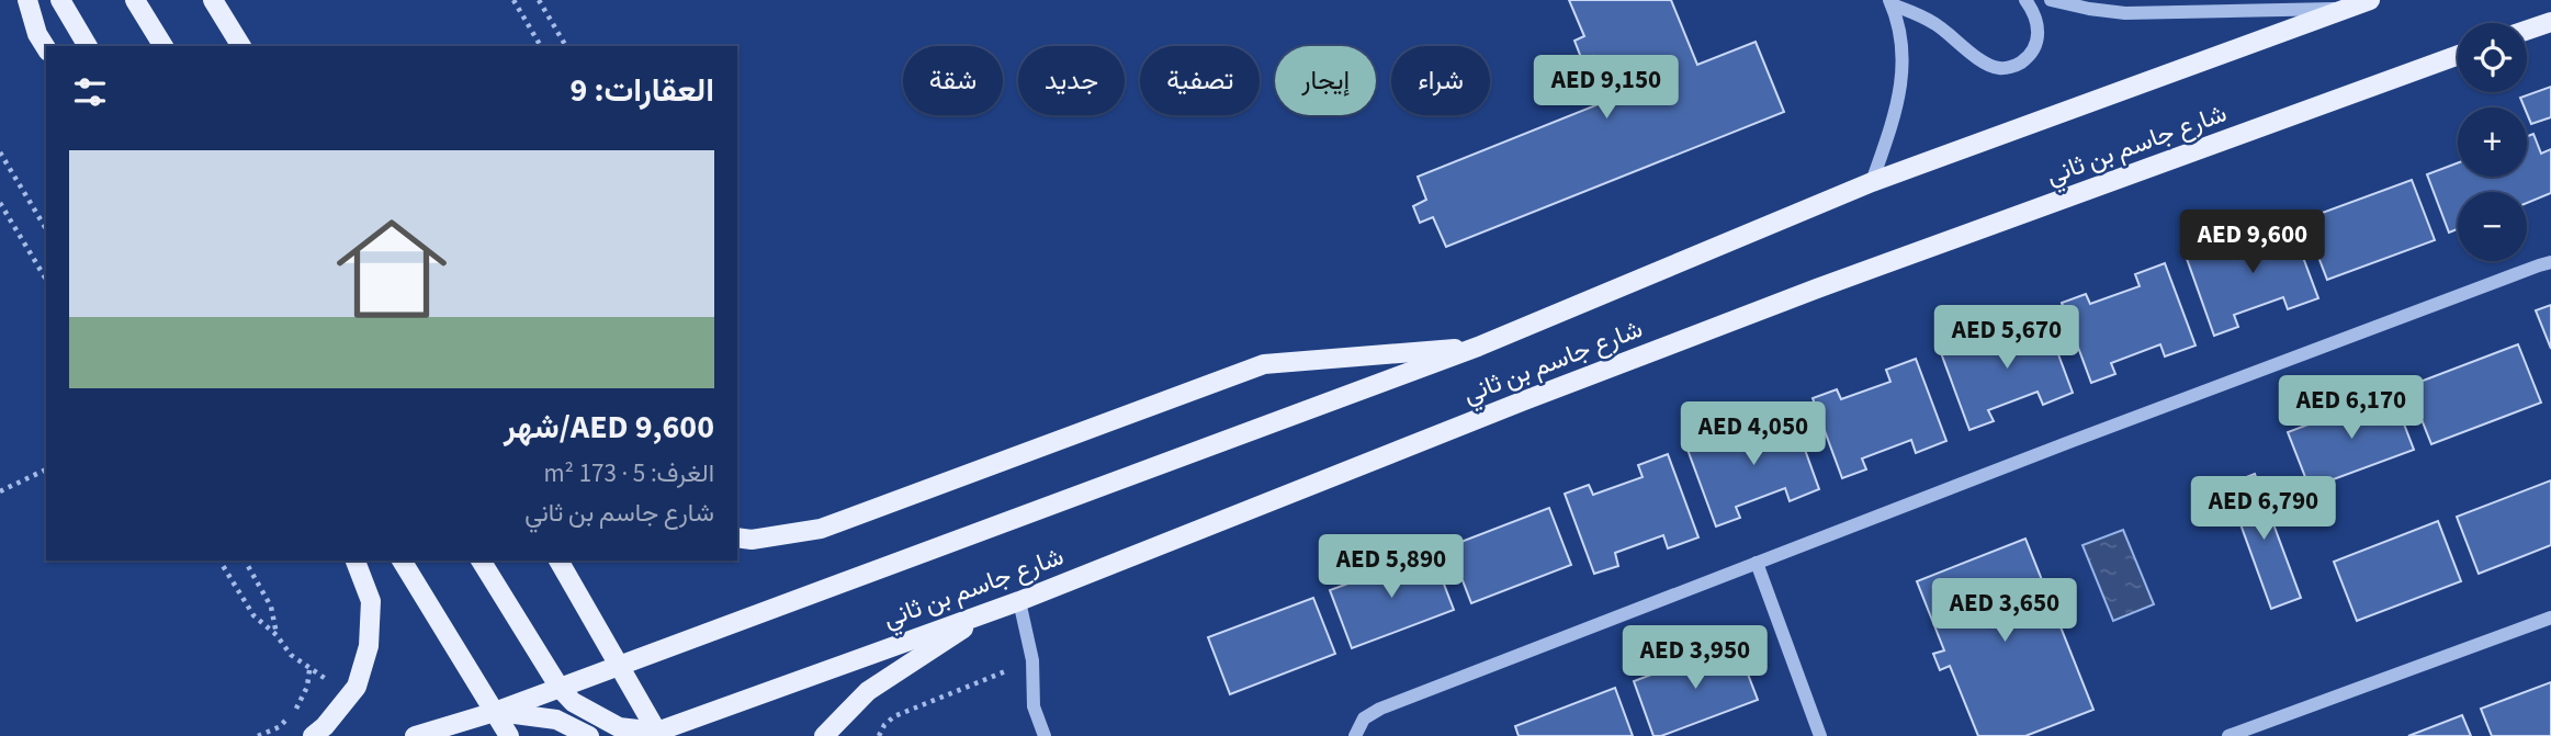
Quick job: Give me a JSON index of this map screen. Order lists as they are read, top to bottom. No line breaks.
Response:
{"streets":{"main road":["شارع جاسم بن ثاني"]},"page":{"map_buttons":["+","−"],"chip":["شراء","إيجار","تصفية","جديد","شقة"],"heading":"العقارات: 9","price":["AED 9,150","AED 9,600","AED 5,670","AED 6,170","AED 4,050","AED 6,790","AED 5,890","AED 3,650","AED 3,950"],"list":[{"name":"AED 9,600/شهر","note":"الغرف: 5 · 173 m² · شارع جاسم بن ثاني"}]}}
